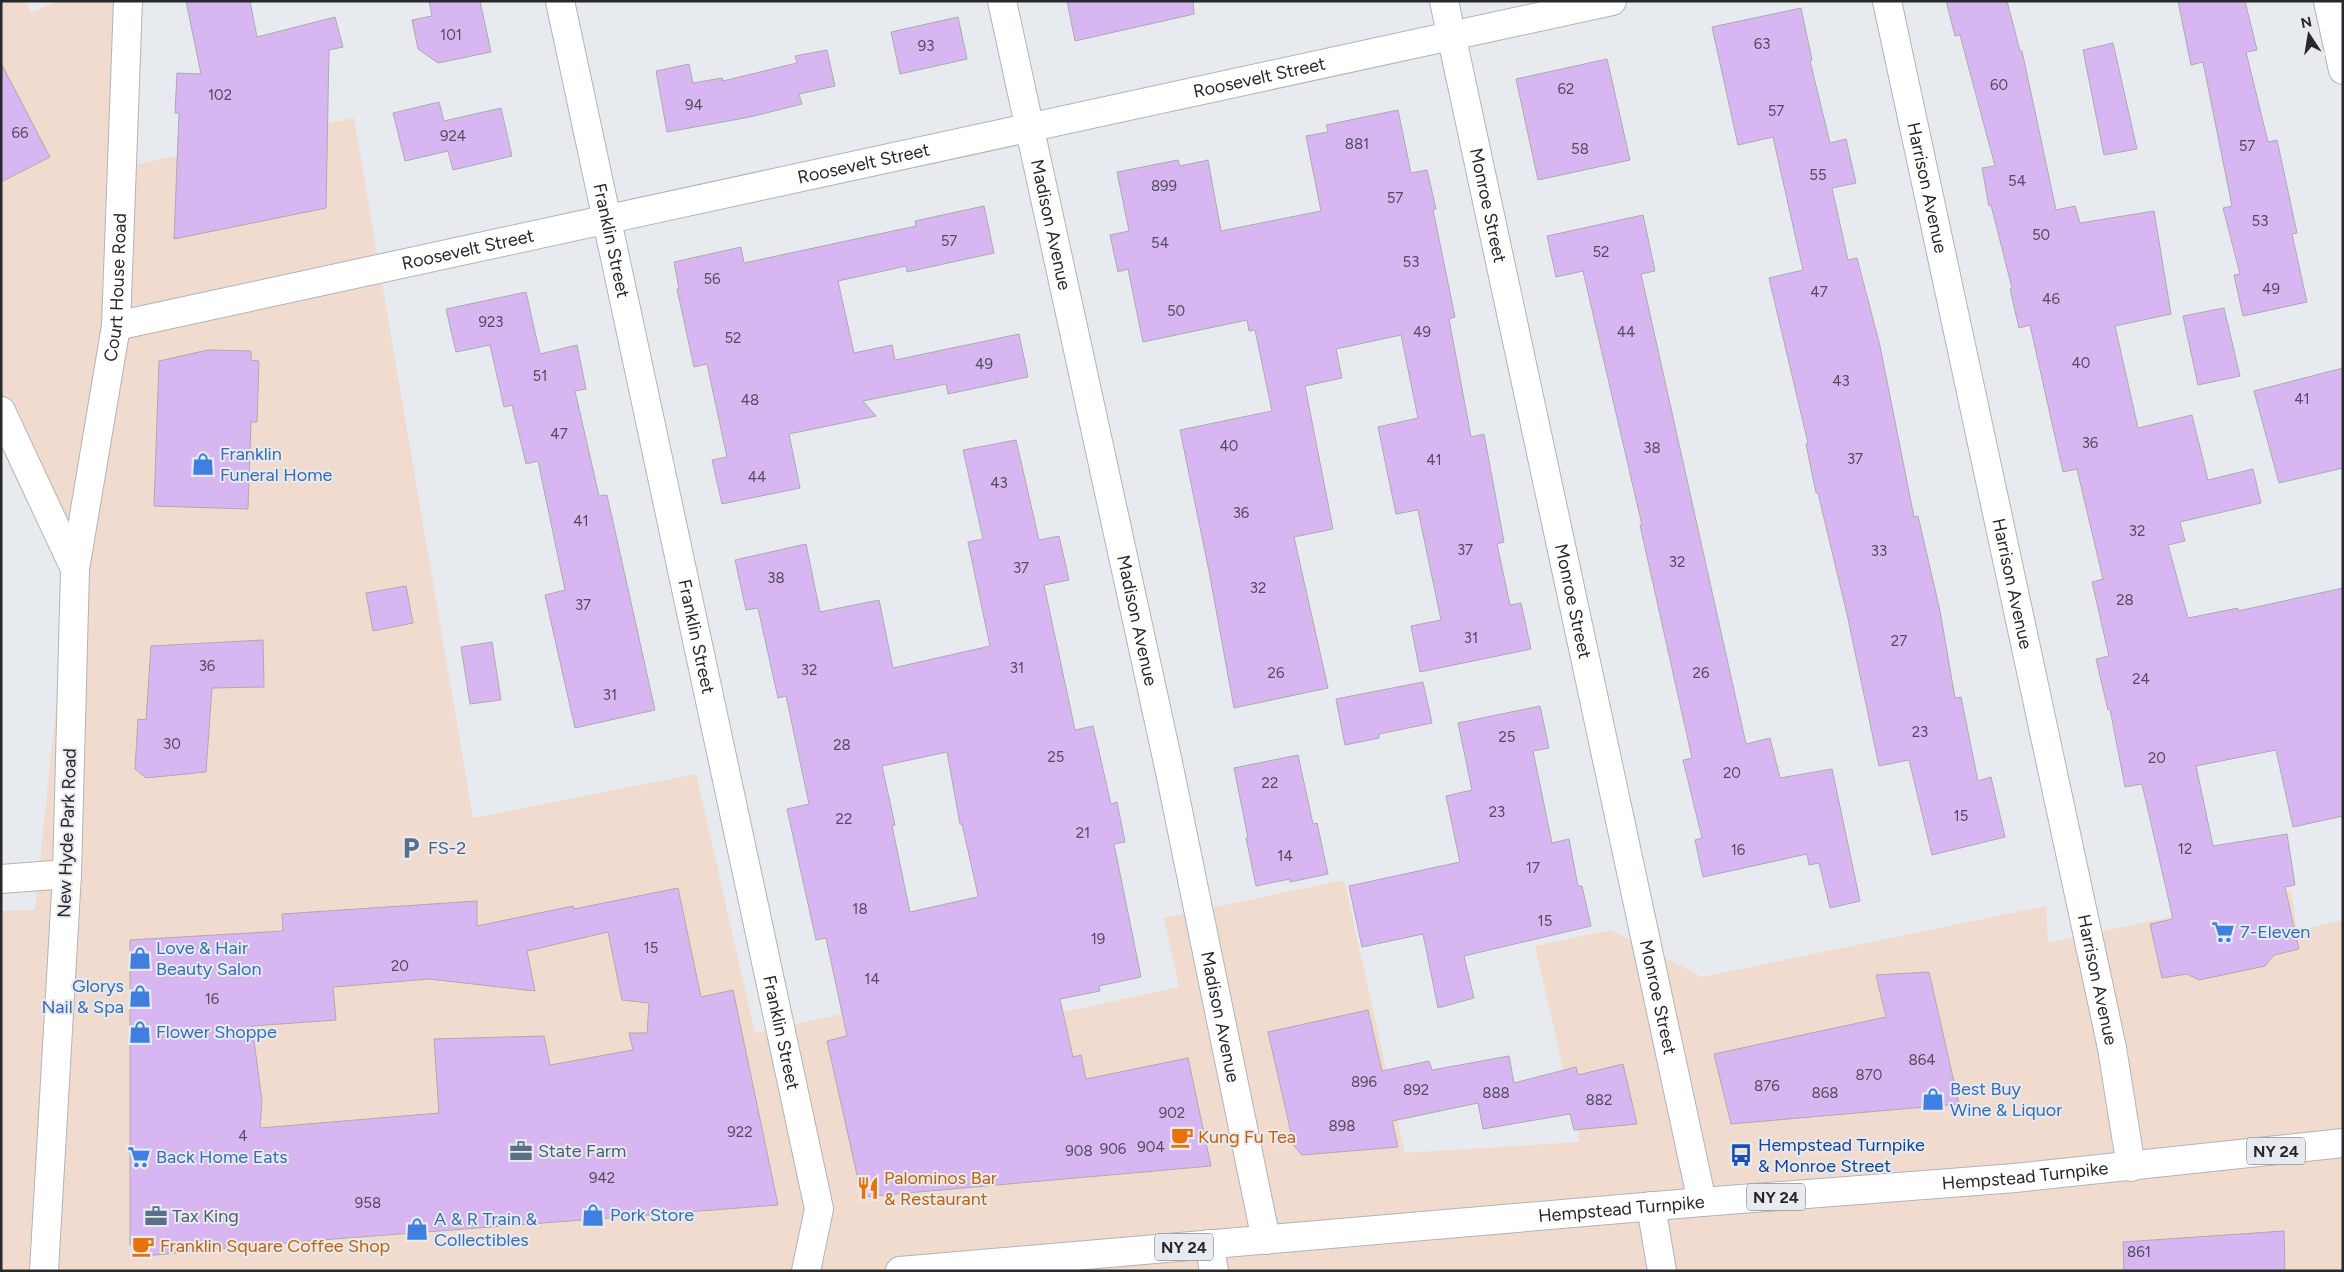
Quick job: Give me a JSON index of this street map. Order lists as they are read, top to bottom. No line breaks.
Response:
{"streets":{"street":["Roosevelt Street","Harrison Avenue","Monroe Street","Madison Avenue","Franklin Street","Court House Road","New Hyde Park Road","NY 24","Hempstead Turnpike"]},"crossings":[["Roosevelt Street","Monroe Street"],["Roosevelt Street","Madison Avenue"],["Roosevelt Street","Franklin Street"],["Roosevelt Street","Court House Road"],["Harrison Avenue","Hempstead Turnpike"],["Monroe Street","Hempstead Turnpike"],["Madison Avenue","Hempstead Turnpike"],["Court House Road","New Hyde Park Road"]],"places":{"shop":["Franklin Funeral Home","Love & Hair Beauty Salon","Glorys Nail & Spa","Flower Shoppe","Best Buy Wine & Liquor","Pork Store","A & R Train & Collectibles"],"parking":["FS-2"],"supermarket":["7-Eleven","Back Home Eats"],"cafe":["Kung Fu Tea","Franklin Square Coffee Shop"],"office":["State Farm","Tax King"],"bus stop":["Hempstead Turnpike & Monroe Street"],"restaurant":["Palominos Bar & Restaurant"]},"house_numbers":["101","63","93","60","62","102","94","57","66","924","881","57","58","55","54","899","57","53","50","57","54","52","53","56","49","47","46","50","923","49","44","52","40","49","51","43","41","48","47","36","40","38","37","41","44","43","36","41","32","37","33","32","37","38","32","28","37","31","27","36","31","32","26","26","24","31","23","25","30","28","25","20","20","22","23","15","22","21","12","16","14","17","18","15","19","15","20","14","16","864","870","896","876","892","888","868","882","902","898","922","4","904","906","908","942","958","861"],"north":"top"}
